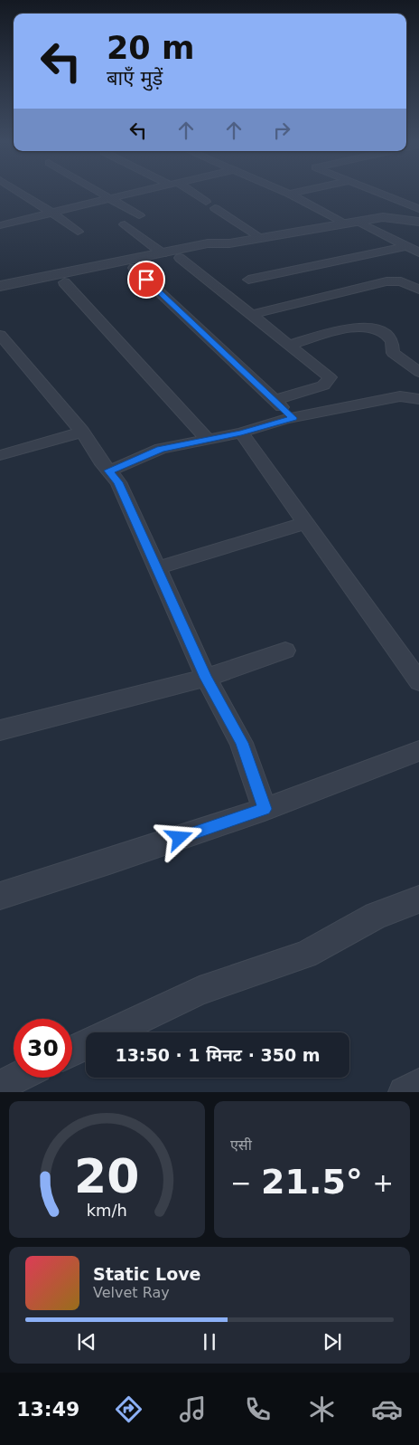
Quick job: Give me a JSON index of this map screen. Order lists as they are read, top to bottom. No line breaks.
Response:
{"page":{"turn":["20 m","बाएँ मुड़ें"],"limit":"30","trip":"13:50 · 1 मिनट · 350 m","tile":"एसी","heat":["−","21.5°","+"],"song":["Static Love","Velvet Ray"],"tabs":"13:49","gauge":["20","km/h"]}}
